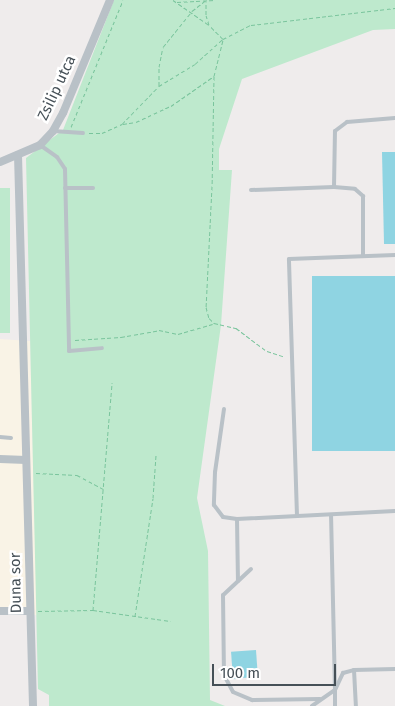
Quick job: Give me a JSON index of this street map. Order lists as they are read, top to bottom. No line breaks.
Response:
{"streets":{"street":["Zsilip utca","Duna sor"]},"crossings":[["Zsilip utca","Duna sor"]],"scale_bar":"100 m"}
